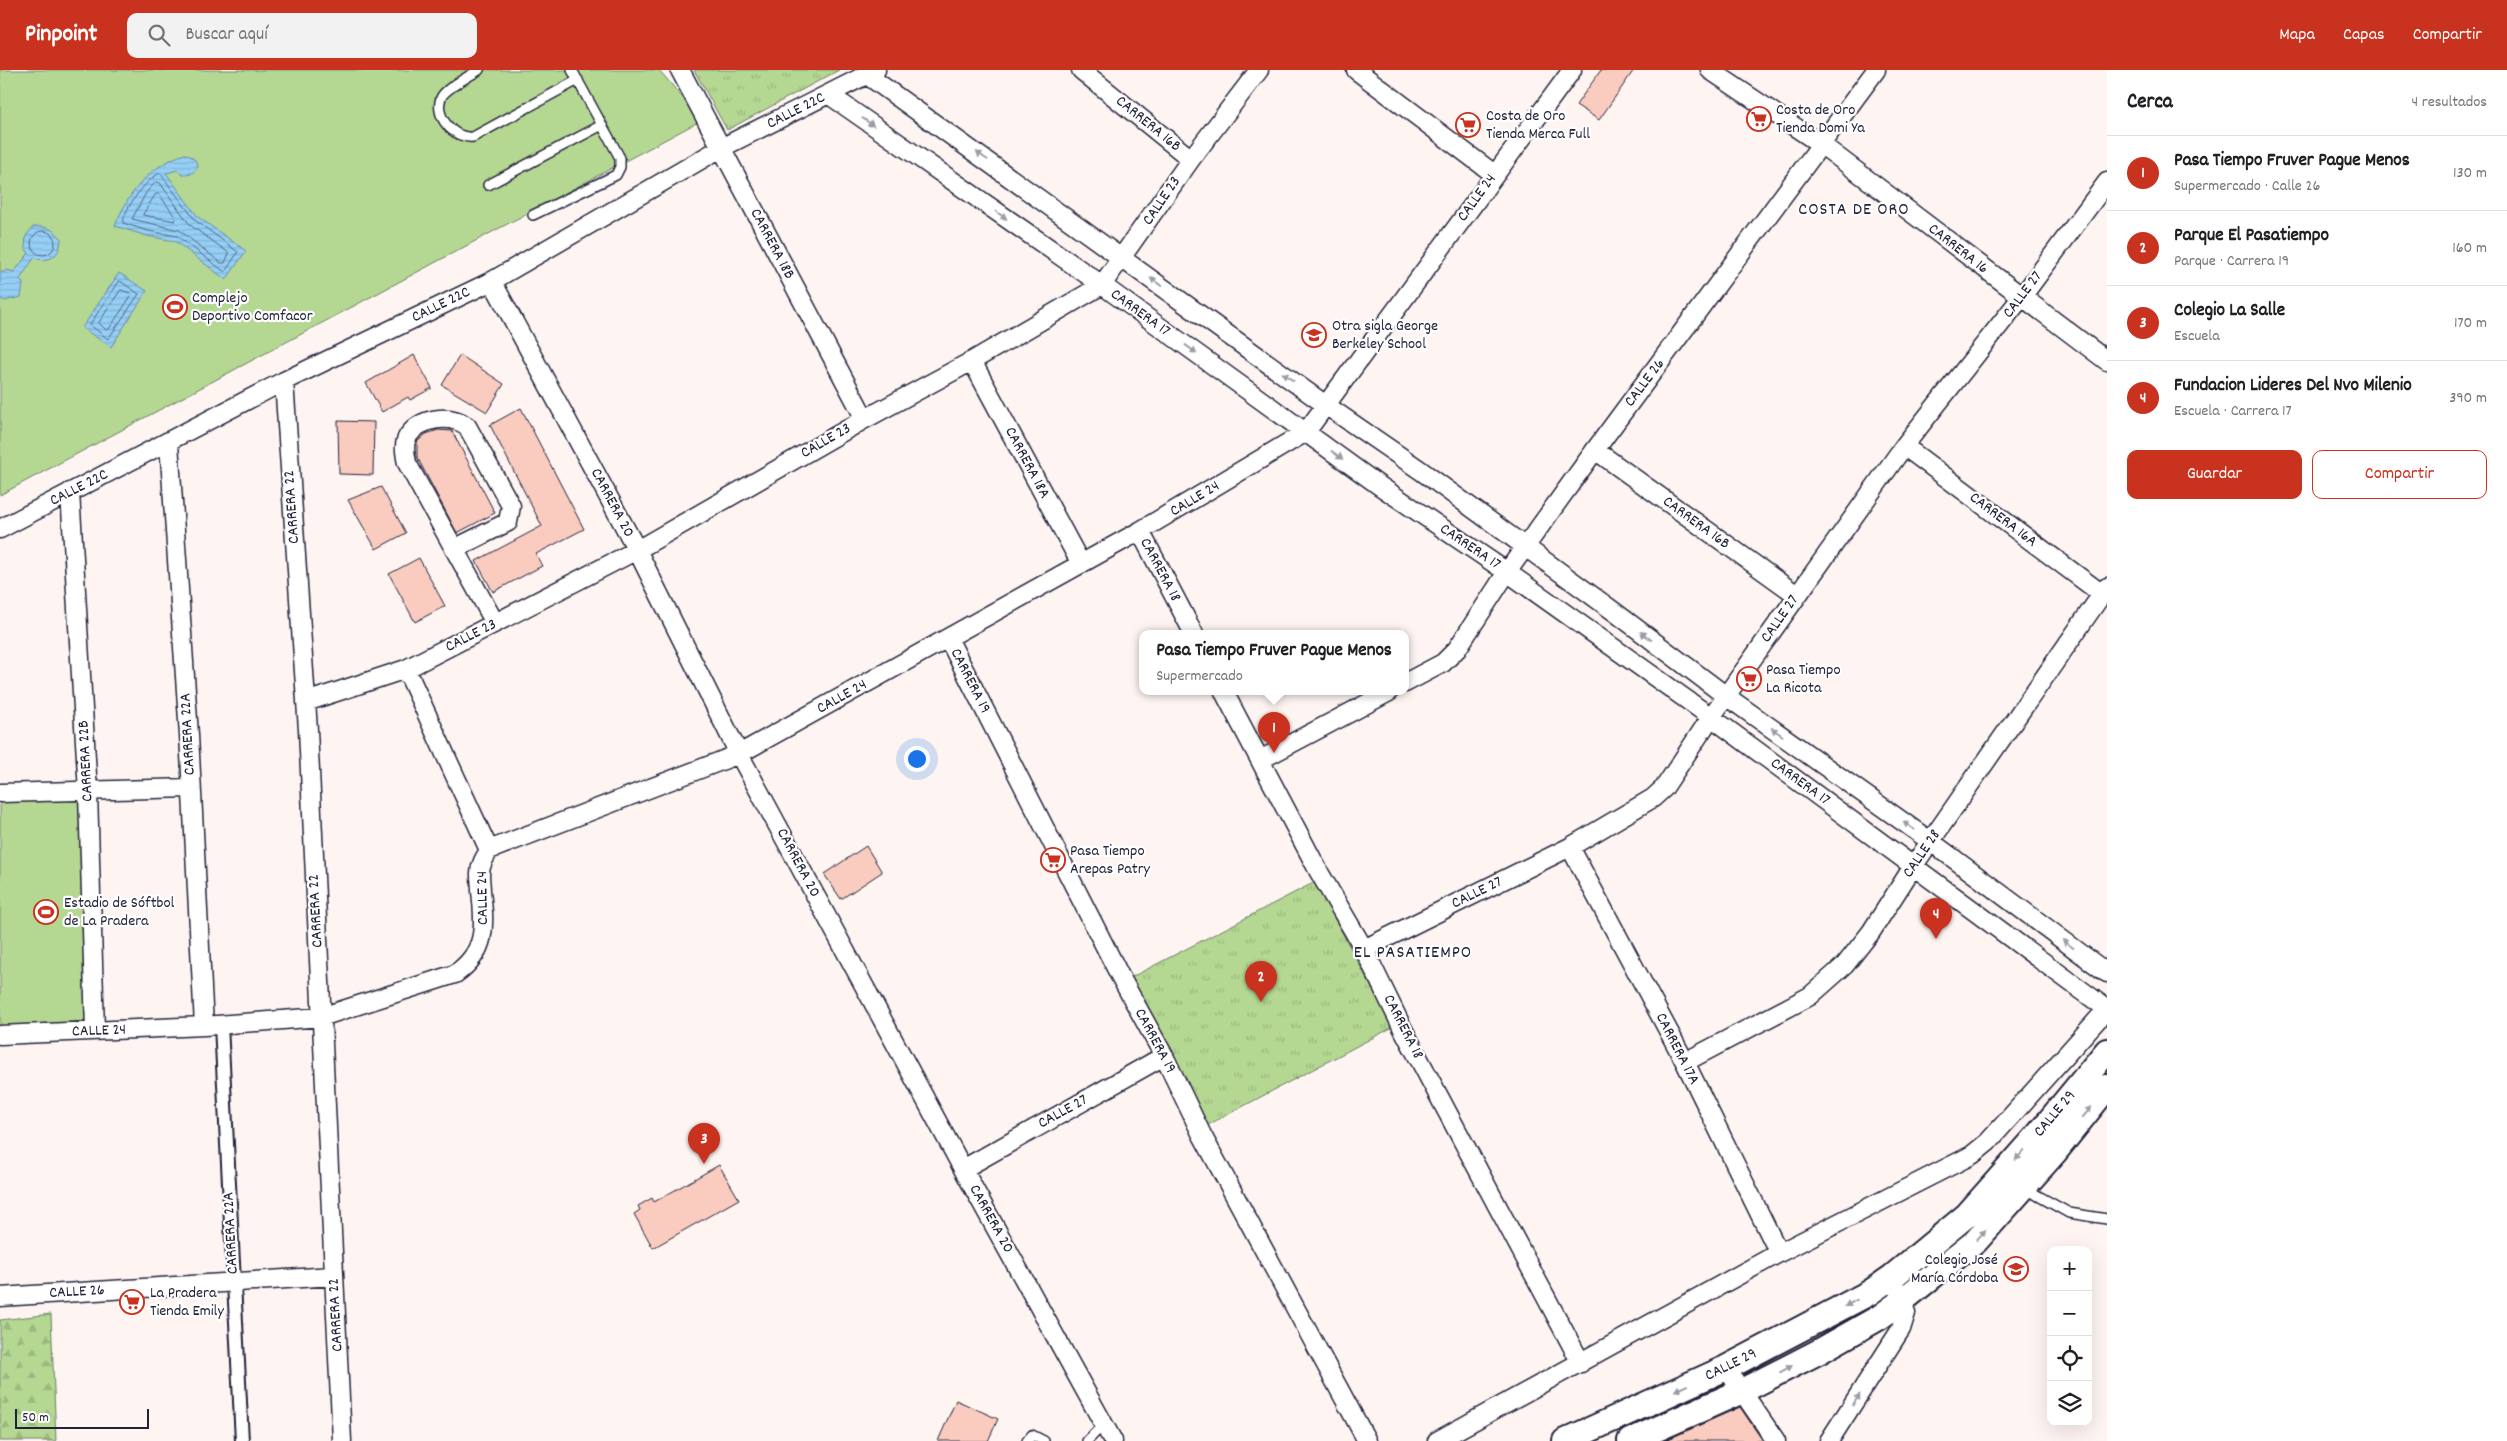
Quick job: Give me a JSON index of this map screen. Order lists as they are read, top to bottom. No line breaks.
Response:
{"streets":{"main road":["CALLE 29"],"street":["CALLE 22C","CARRERA 16B","CALLE 24","CALLE 23","CARRERA 18B","CARRERA 16","CALLE 27","CARRERA 17","CALLE 26","CARRERA 18A","CARRERA 20","CARRERA 22","CARRERA 16A","CARRERA 18","CARRERA 19","CARRERA 22A","CARRERA 22B","CALLE 28","CARRERA 17A"]},"crossings":[["CALLE 22C","CARRERA 18B"],["CALLE 22C","CARRERA 17"],["CALLE 22C","CARRERA 20"],["CALLE 22C","CARRERA 22"],["CALLE 22C","CARRERA 22A"],["CALLE 22C","CARRERA 22B"],["CARRERA 16B","CALLE 23"],["CARRERA 16B","CALLE 27"],["CARRERA 16B","CALLE 26"],["CALLE 24","CARRERA 17"],["CALLE 24","CARRERA 18A"],["CALLE 24","CARRERA 20"],["CALLE 24","CARRERA 22"],["CALLE 24","CARRERA 18"],["CALLE 24","CARRERA 19"],["CALLE 24","CARRERA 22A"],["CALLE 24","CARRERA 22B"],["CALLE 23","CARRERA 18B"],["CALLE 23","CARRERA 17"],["CALLE 23","CARRERA 18A"],["CALLE 23","CARRERA 20"],["CALLE 23","CARRERA 22"],["CARRERA 16","CALLE 27"],["CARRERA 16","CALLE 26"],["CALLE 27","CARRERA 17"],["CALLE 27","CARRERA 20"],["CALLE 27","CARRERA 16A"],["CALLE 27","CARRERA 18"],["CALLE 27","CARRERA 19"],["CALLE 27","CARRERA 17A"],["CARRERA 17","CALLE 26"],["CARRERA 17","CALLE 28"],["CALLE 26","CARRERA 22"],["CALLE 26","CARRERA 22A"],["CARRERA 16A","CALLE 28"],["CALLE 28","CARRERA 17A"]],"districts":["COSTA DE ORO","EL PASATIEMPO"],"places":{"supermarket":["Costa de Oro Tienda Domi Ya","Costa de Oro Tienda Merca Full","Pasa Tiempo La Ricota","Pasa Tiempo Arepas Patry","La Pradera Tienda Emily"],"sports":["Complejo Deportivo Comfacor","Estadio de Sóftbol de La Pradera"],"school or university":["Otra sigla George Berkeley School","Colegio José María Córdoba"]},"scale_bar":"50 m","page":{"header":"Pinpoint","search":"Buscar aquí","nav":["Mapa","Capas","Compartir"],"heading":["Cerca","4 resultados"],"list":[{"mark":"1","name":"Pasa Tiempo Fruver Pague Menos","note":"Supermercado · Calle 26","value":"130 m"},{"mark":"2","name":"Parque El Pasatiempo","note":"Parque · Carrera 19","value":"160 m"},{"mark":"3","name":"Colegio La Salle","note":"Escuela","value":"170 m"},{"mark":"4","name":"Fundacion Lideres Del Nvo Milenio","note":"Escuela · Carrera 17","value":"390 m"}],"buttons":["Guardar","Compartir"],"popup":["Pasa Tiempo Fruver Pague Menos","Supermercado"],"pins":["1","4","2","3"],"map_buttons":["+","−"],"scale":"50 m"}}
